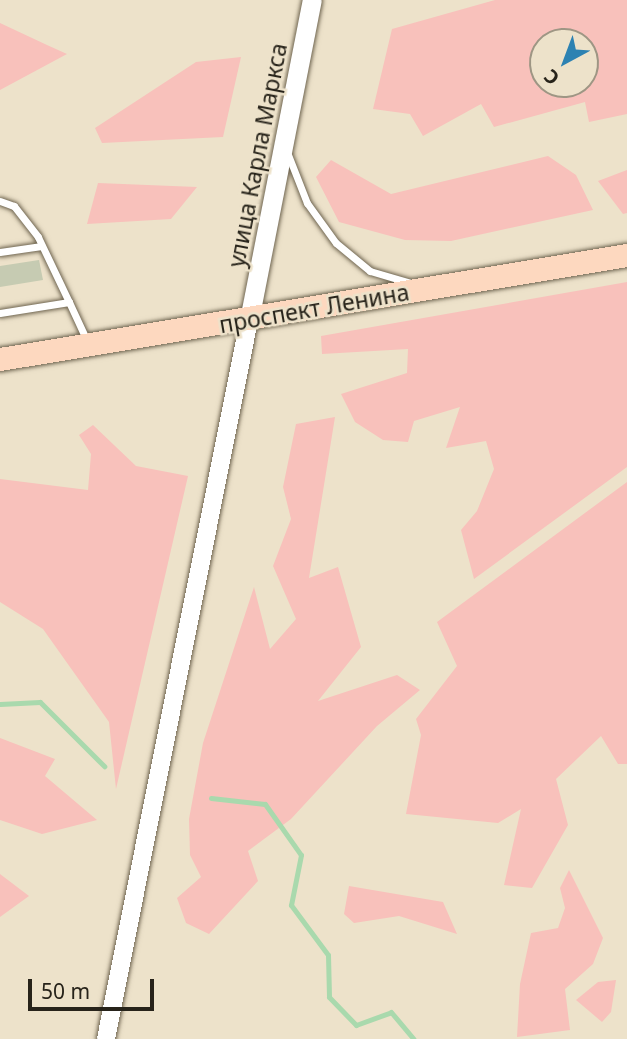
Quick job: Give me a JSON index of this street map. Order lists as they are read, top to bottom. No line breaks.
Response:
{"streets":{"main road":["улица Карла Маркса","проспект Ленина"]},"crossings":[["улица Карла Маркса","проспект Ленина"]],"scale_bar":"50 m","north":"bottom left"}
